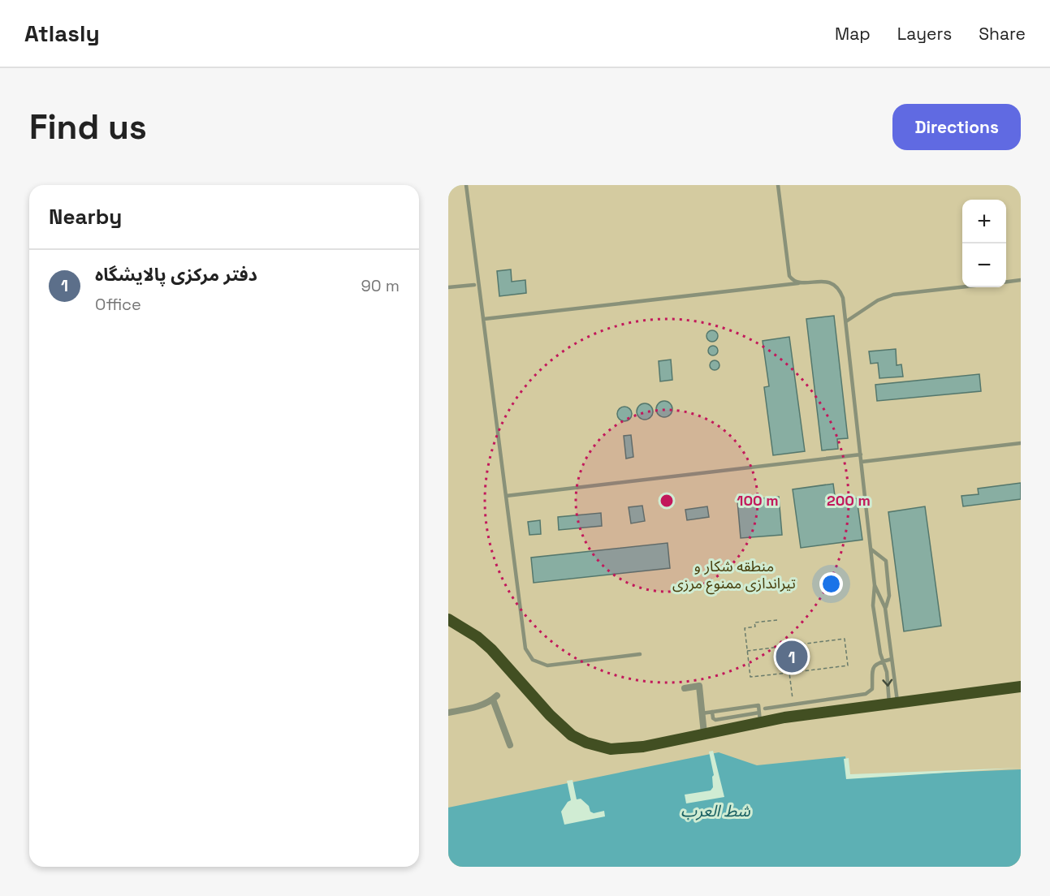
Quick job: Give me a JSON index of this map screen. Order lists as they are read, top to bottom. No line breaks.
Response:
{"water":["شط العرب"],"parks":["منطقه شکار و تیراندازی ممنوع مرزی"],"page":{"header":"Atlasly","nav":["Map","Layers","Share"],"buttons":"Directions","title":"Find us","heading":"Nearby","map_buttons":["+","−"],"list":[{"mark":"1","name":"دفتر مرکزی پالایشگاه","note":"Office","value":"90 m"}],"pins":"1"},"rings":["100 m","200 m"]}
